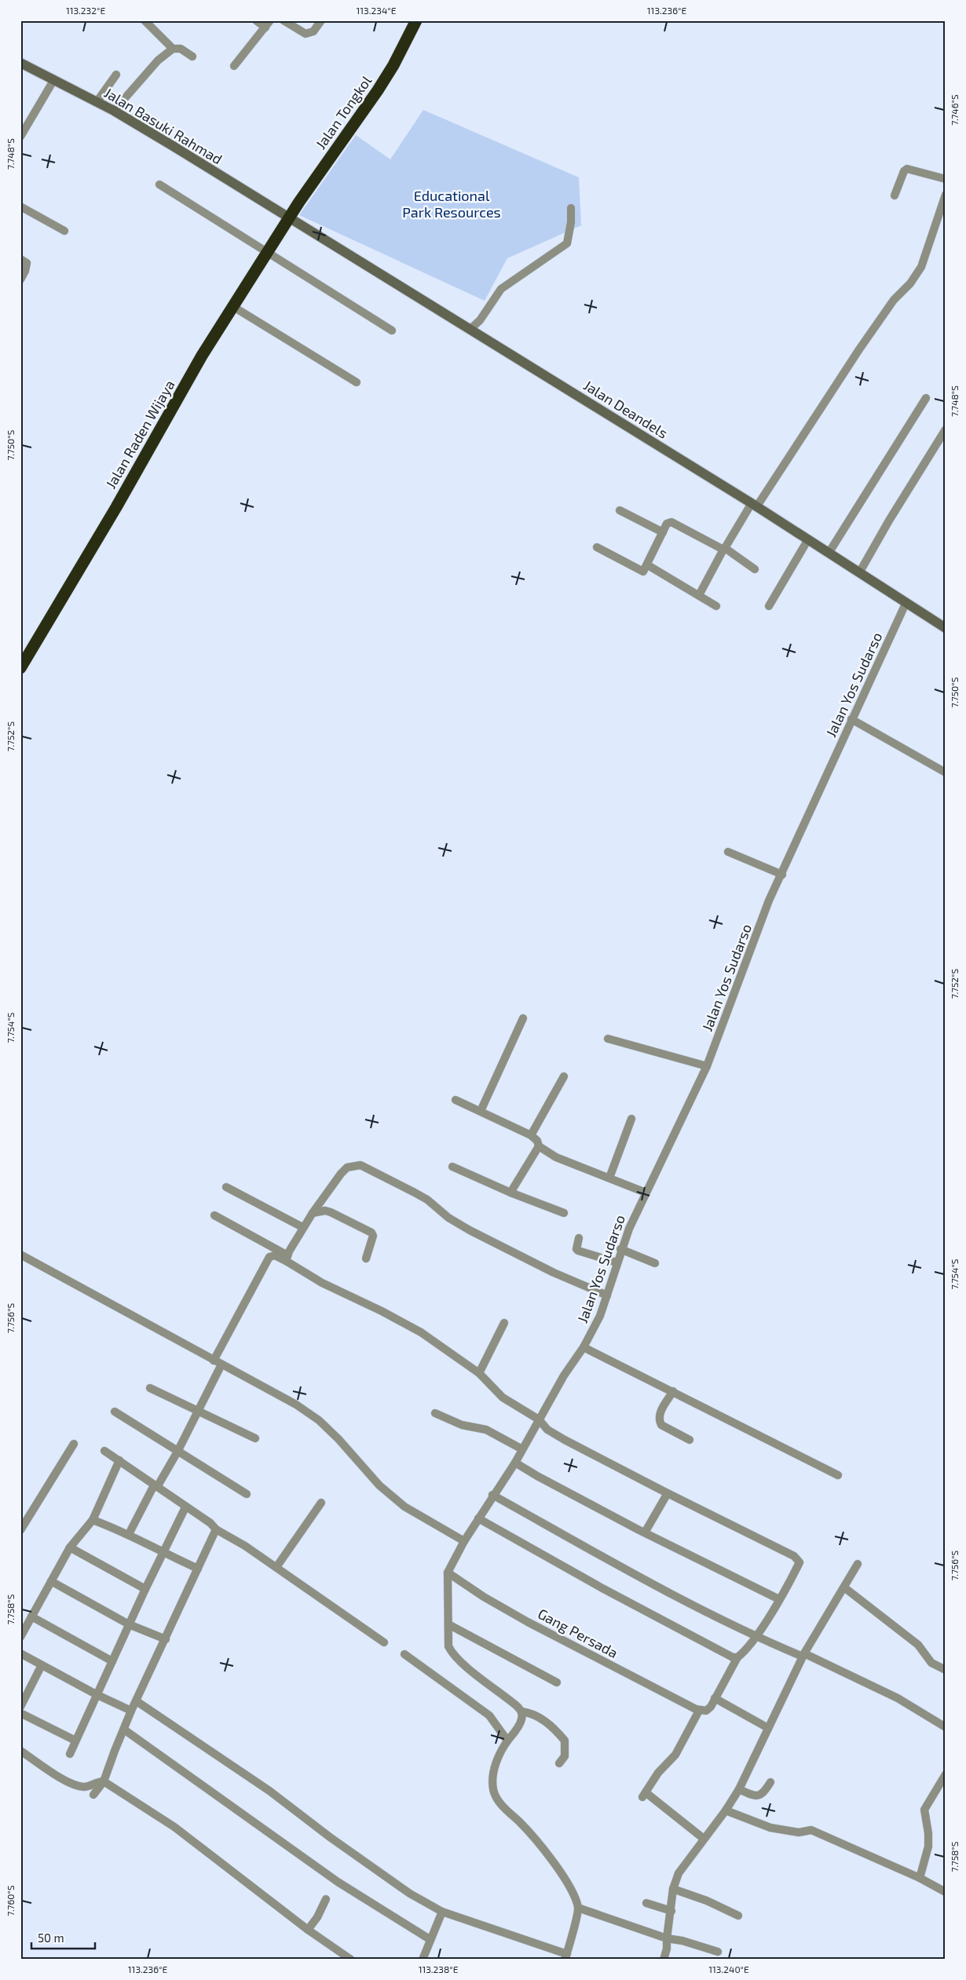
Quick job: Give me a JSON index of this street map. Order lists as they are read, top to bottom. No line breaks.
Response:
{"streets":{"highway":["Jalan Tongkol","Jalan Raden Wijaya"],"street":["Jalan Basuki Rahmad","Jalan Deandels","Jalan Yos Sudarso","Gang Persada"]},"crossings":[["Jalan Tongkol","Jalan Basuki Rahmad"],["Jalan Tongkol","Jalan Deandels"],["Jalan Tongkol","Jalan Raden Wijaya"],["Jalan Basuki Rahmad","Jalan Deandels"],["Jalan Basuki Rahmad","Jalan Raden Wijaya"],["Jalan Deandels","Jalan Raden Wijaya"],["Jalan Deandels","Jalan Yos Sudarso"],["Jalan Yos Sudarso","Gang Persada"]],"parks":["Educational Park Resources"],"scale_bar":"50 m","coordinates":["113.232°E","113.234°E","113.236°E","7.746°S","7.748°S","7.750°S","7.752°S","7.754°S","7.756°S","7.758°S","7.760°S","113.238°E","113.240°E"]}
